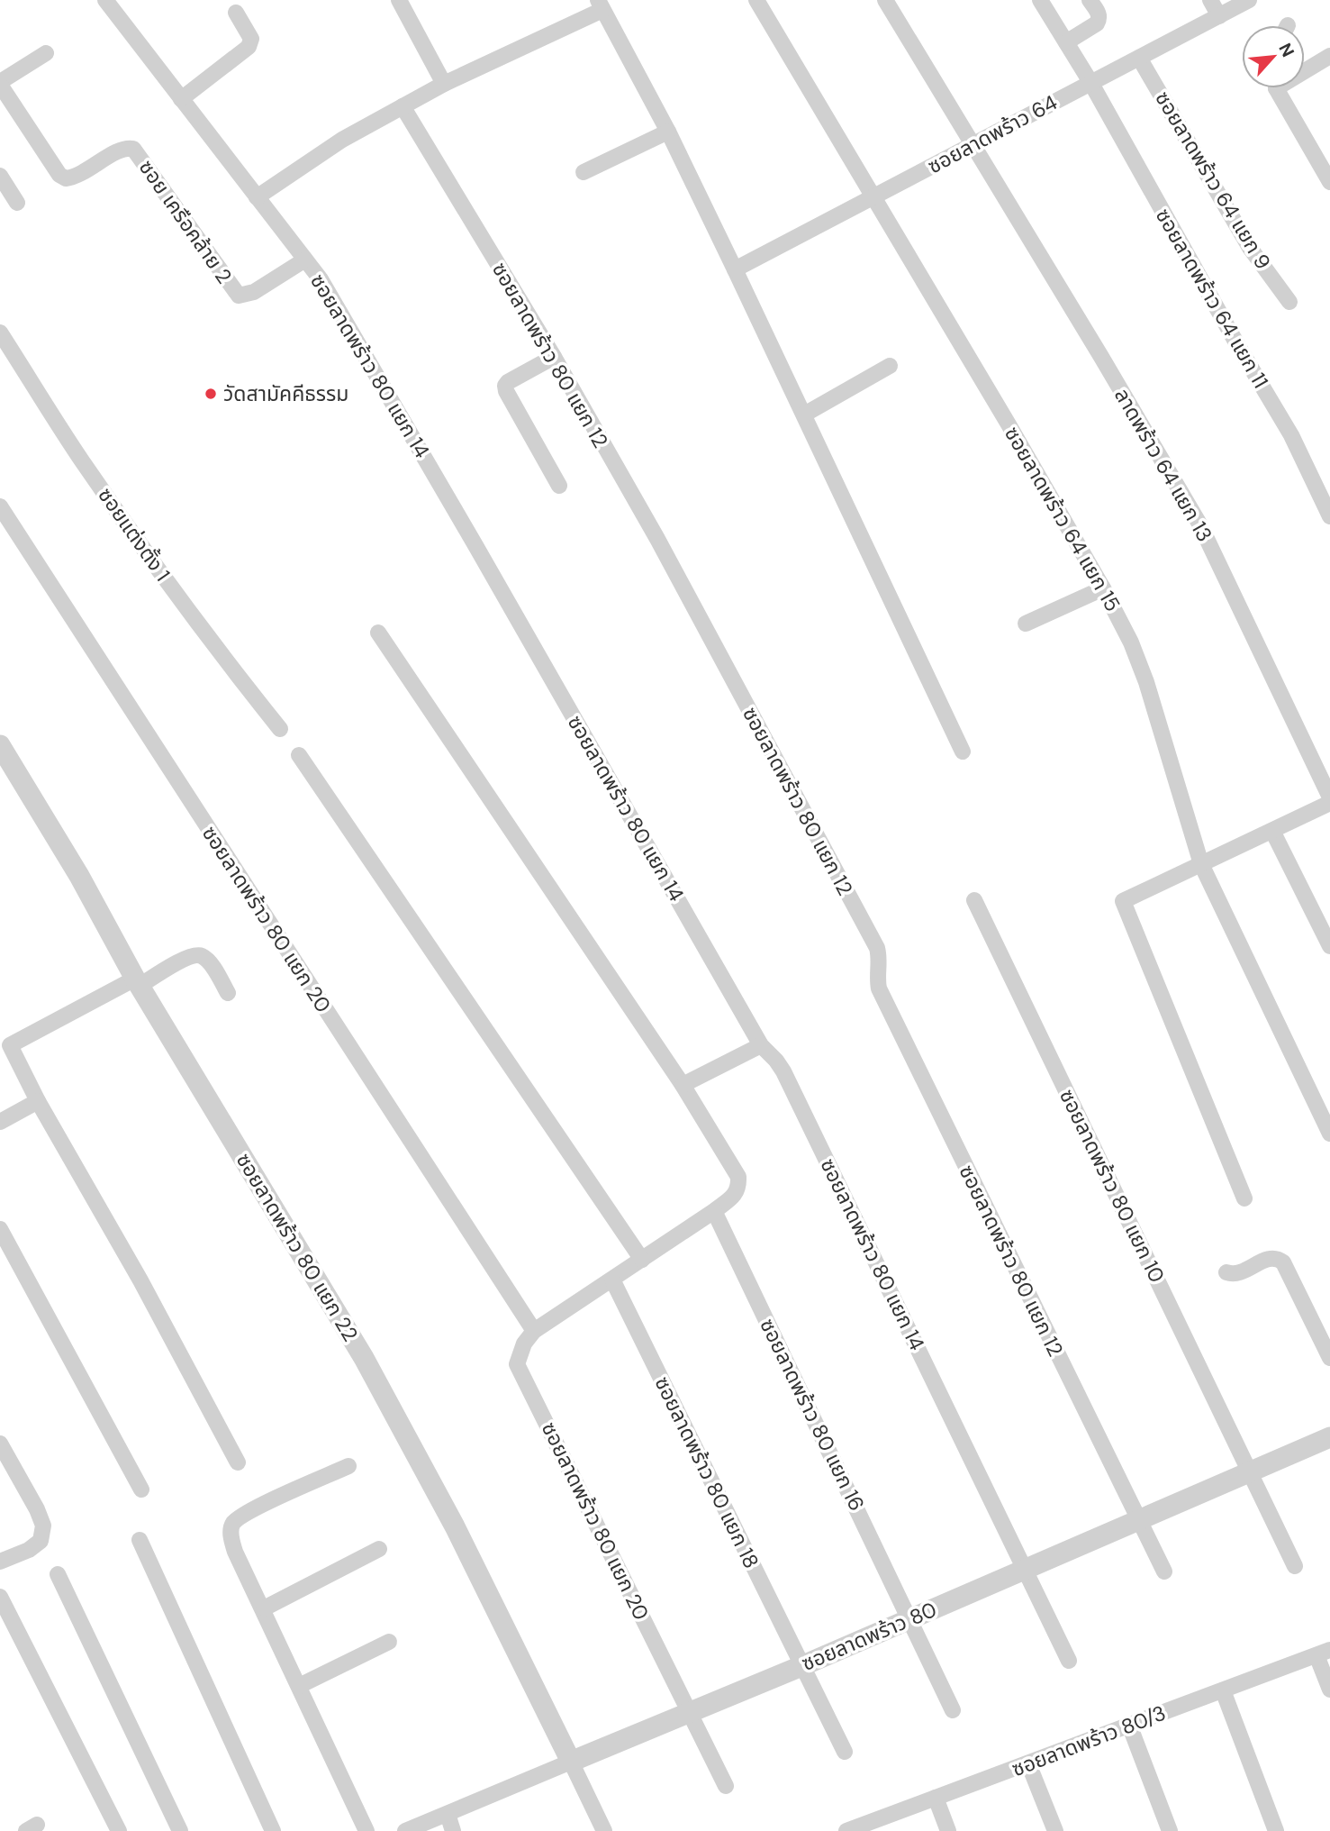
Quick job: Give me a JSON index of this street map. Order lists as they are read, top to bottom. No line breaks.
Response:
{"streets":{"street":["ซอยลาดพร้าว 64","ซอยลาดพร้าว 64 แยก 9","ซอย เครือคล้าย 2","ซอยลาดพร้าว 64 แยก 11","ซอยลาดพร้าว 80 แยก 12","ซอยลาดพร้าว 80 แยก 14","ลาดพร้าว 64 แยก 13","ซอยลาดพร้าว 64 แยก 15","ซอยแต่งตั้ง 1","ซอยลาดพร้าว 80 แยก 20","ซอยลาดพร้าว 80 แยก 10","ซอยลาดพร้าว 80 แยก 22","ซอยลาดพร้าว 80 แยก 16","ซอยลาดพร้าว 80 แยก 18","ซอยลาดพร้าว 80","ซอยลาดพร้าว 80/3"]},"crossings":[["ซอยลาดพร้าว 64","ซอยลาดพร้าว 64 แยก 9"],["ซอยลาดพร้าว 64","ซอยลาดพร้าว 64 แยก 11"],["ซอยลาดพร้าว 64","ลาดพร้าว 64 แยก 13"],["ซอยลาดพร้าว 64","ซอยลาดพร้าว 64 แยก 15"],["ซอย เครือคล้าย 2","ซอยลาดพร้าว 80 แยก 14"],["ซอยลาดพร้าว 80 แยก 12","ซอยลาดพร้าว 80"],["ซอยลาดพร้าว 80 แยก 14","ซอยลาดพร้าว 80"],["ซอยลาดพร้าว 80 แยก 20","ซอยลาดพร้าว 80 แยก 16"],["ซอยลาดพร้าว 80 แยก 20","ซอยลาดพร้าว 80 แยก 18"],["ซอยลาดพร้าว 80 แยก 20","ซอยลาดพร้าว 80"],["ซอยลาดพร้าว 80 แยก 10","ซอยลาดพร้าว 80"],["ซอยลาดพร้าว 80 แยก 22","ซอยลาดพร้าว 80"],["ซอยลาดพร้าว 80 แยก 16","ซอยลาดพร้าว 80"],["ซอยลาดพร้าว 80 แยก 18","ซอยลาดพร้าว 80"]],"places":["วัดสามัคคีธรรม"],"north":"top right"}
